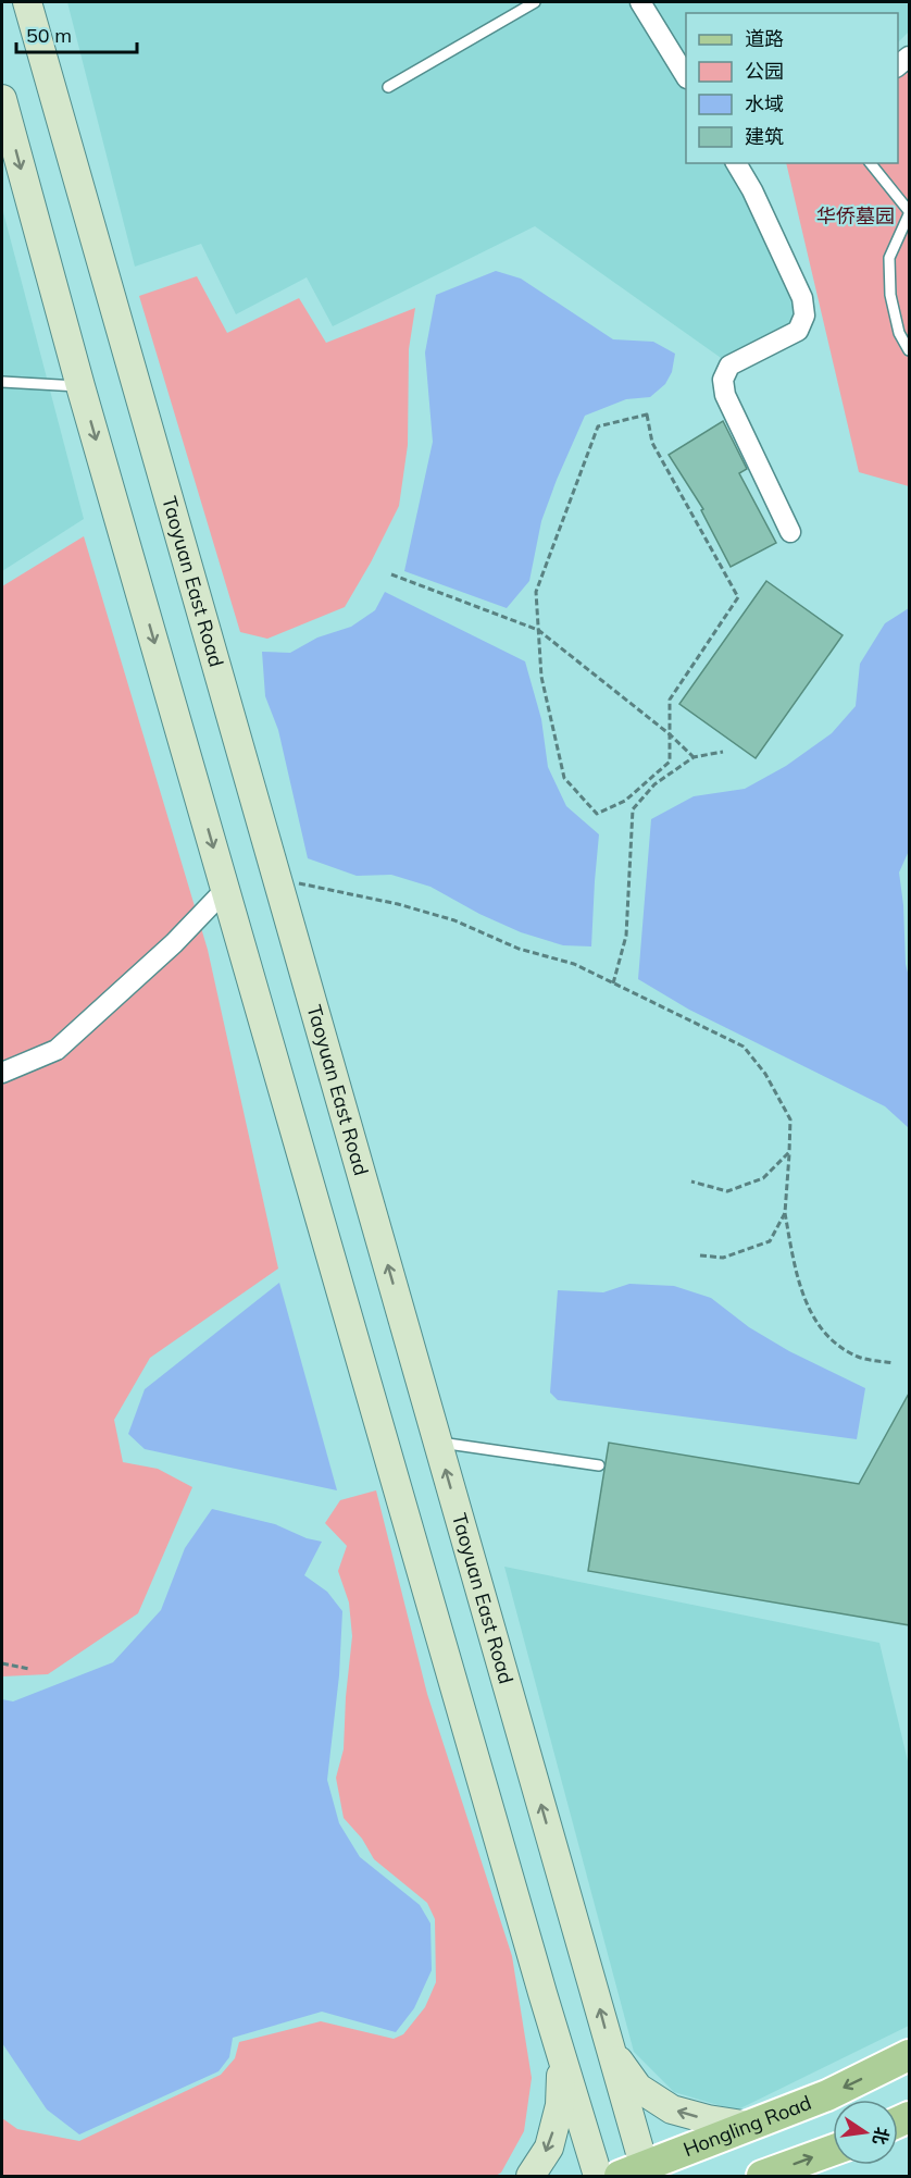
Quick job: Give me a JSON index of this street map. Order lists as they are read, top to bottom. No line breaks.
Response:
{"streets":{"main road":["Taoyuan East Road","Hongling Road"]},"crossings":[["Taoyuan East Road","Hongling Road"]],"parks":["华侨墓园"],"legend":["道路","公园","水域","建筑"],"scale_bar":"50 m","north":"right"}
